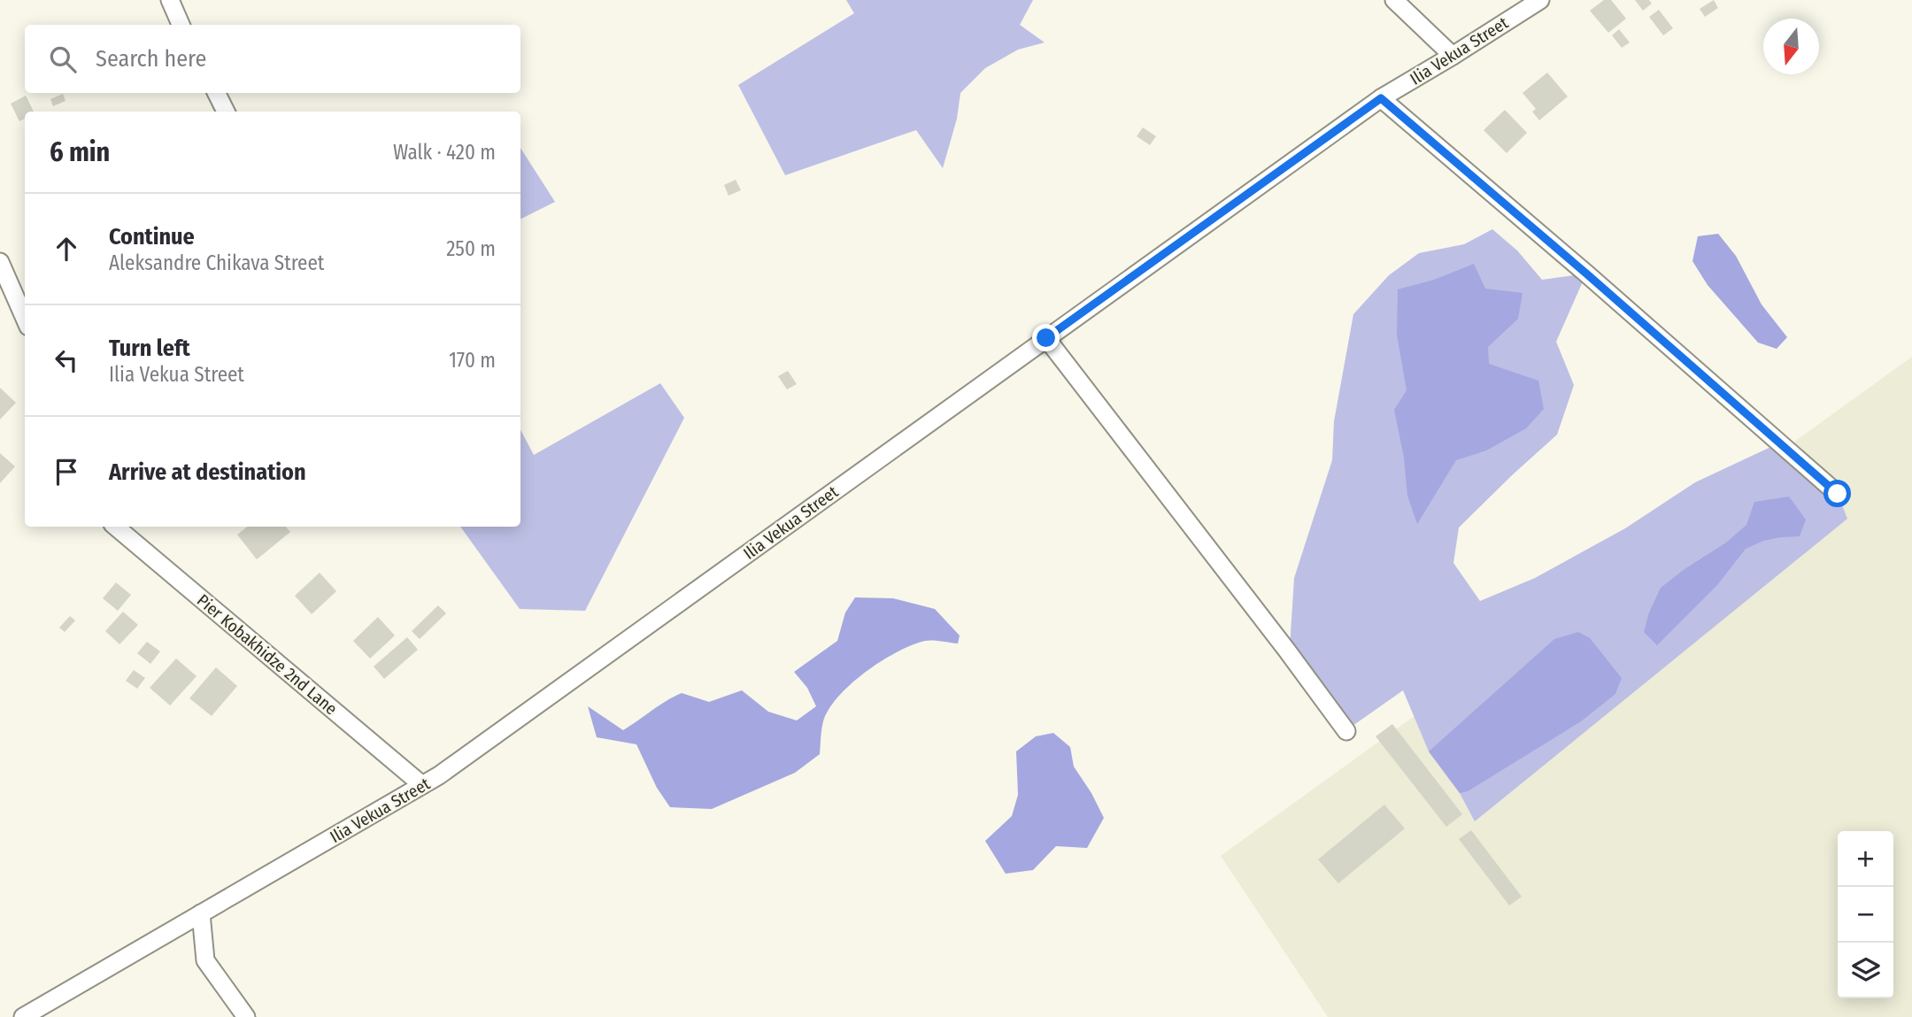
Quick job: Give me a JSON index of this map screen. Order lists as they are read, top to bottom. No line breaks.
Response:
{"streets":{"street":["Ilia Vekua Street","Pier Kobakhidze 2nd Lane"]},"crossings":[["Ilia Vekua Street","Pier Kobakhidze 2nd Lane"]],"north":"bottom","page":{"search":"Search here","heading":["6 min","Walk · 420 m"],"list":[["Continue","Aleksandre Chikava Street","250 m"],["Turn left","Ilia Vekua Street","170 m"],"Arrive at destination"],"map_buttons":["+","−"]}}
